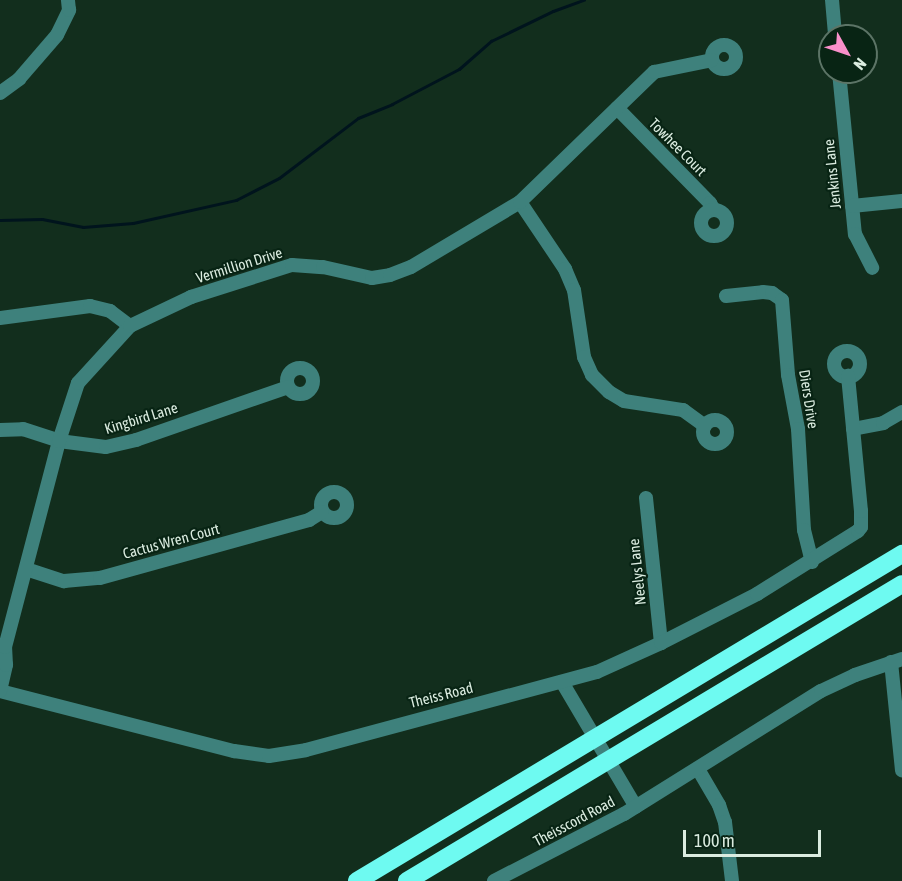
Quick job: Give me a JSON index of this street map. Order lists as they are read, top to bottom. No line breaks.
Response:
{"streets":{"street":["Towhee Court","Jenkins Lane","Vermillion Drive","Diers Drive","Kingbird Lane","Cactus Wren Court","Neelys Lane","Theiss Road","Theisscord Road"]},"crossings":[["Towhee Court","Vermillion Drive"],["Vermillion Drive","Kingbird Lane"],["Vermillion Drive","Cactus Wren Court"],["Vermillion Drive","Theiss Road"],["Diers Drive","Theiss Road"],["Neelys Lane","Theiss Road"],["Theiss Road","Theisscord Road"]],"scale_bar":"100 m","north":"bottom right"}
